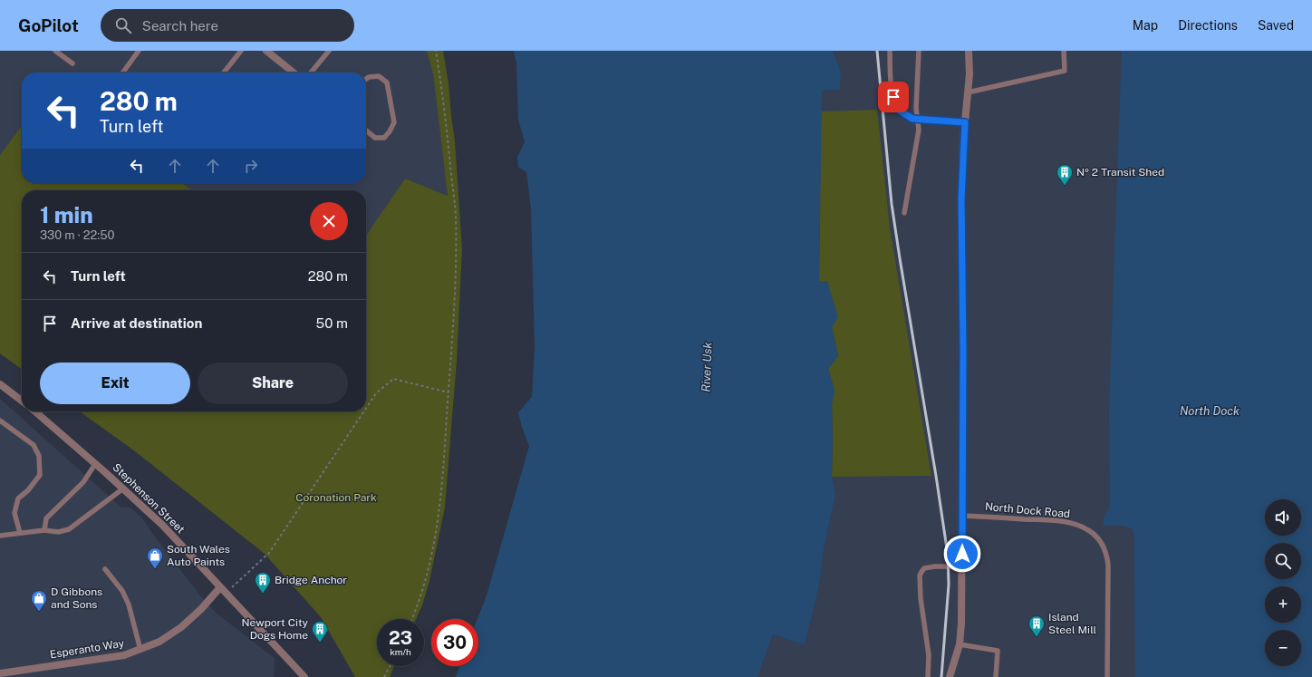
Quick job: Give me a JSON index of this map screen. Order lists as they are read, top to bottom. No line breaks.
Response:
{"streets":{"street":["Stephenson Street","Esperanto Way"],"lane":["North Dock Road"]},"crossings":[["Stephenson Street","Esperanto Way"]],"water":["River Usk","North Dock"],"parks":["Coronation Park"],"places":{"building":["№ 2 Transit Shed","Bridge Anchor","Island Steel Mill","Newport City Dogs Home"],"shop":["South Wales Auto Paints","D Gibbons and Sons"]},"page":{"header":"GoPilot","search":"Search here","nav":["Map","Directions","Saved"],"turn":["280 m","Turn left"],"heading":["1 min","330 m · 22:50"],"list":[{"name":"Turn left","value":"280 m"},{"name":"Arrive at destination","value":"50 m"}],"buttons":["Exit","Share"],"map_buttons":["+","−"],"speed":"23 km/h","limit":"30"}}
